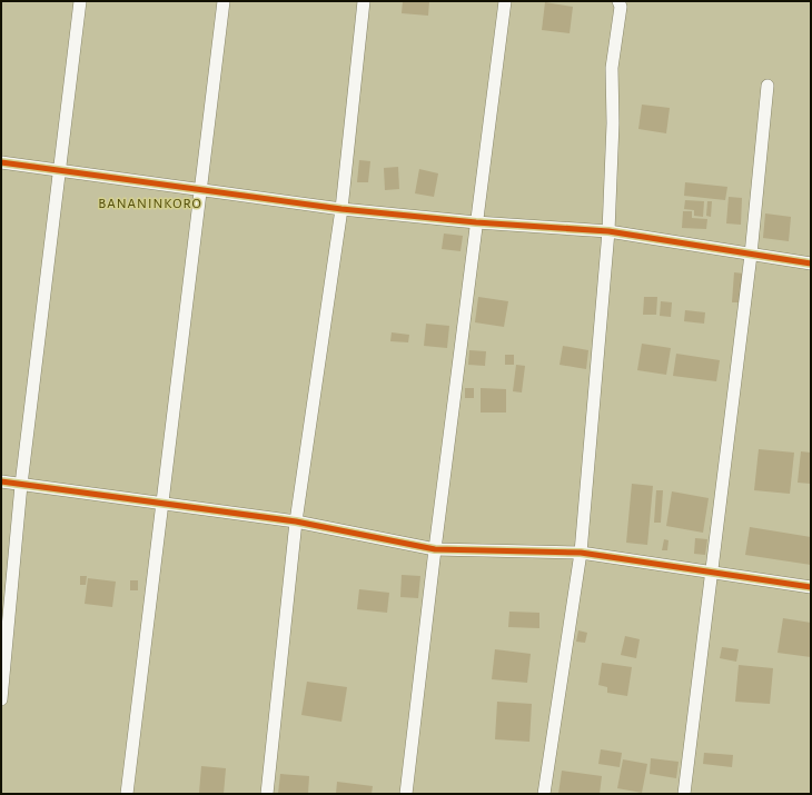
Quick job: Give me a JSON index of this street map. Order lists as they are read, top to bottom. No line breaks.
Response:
{"districts":["BANANINKORO"]}
